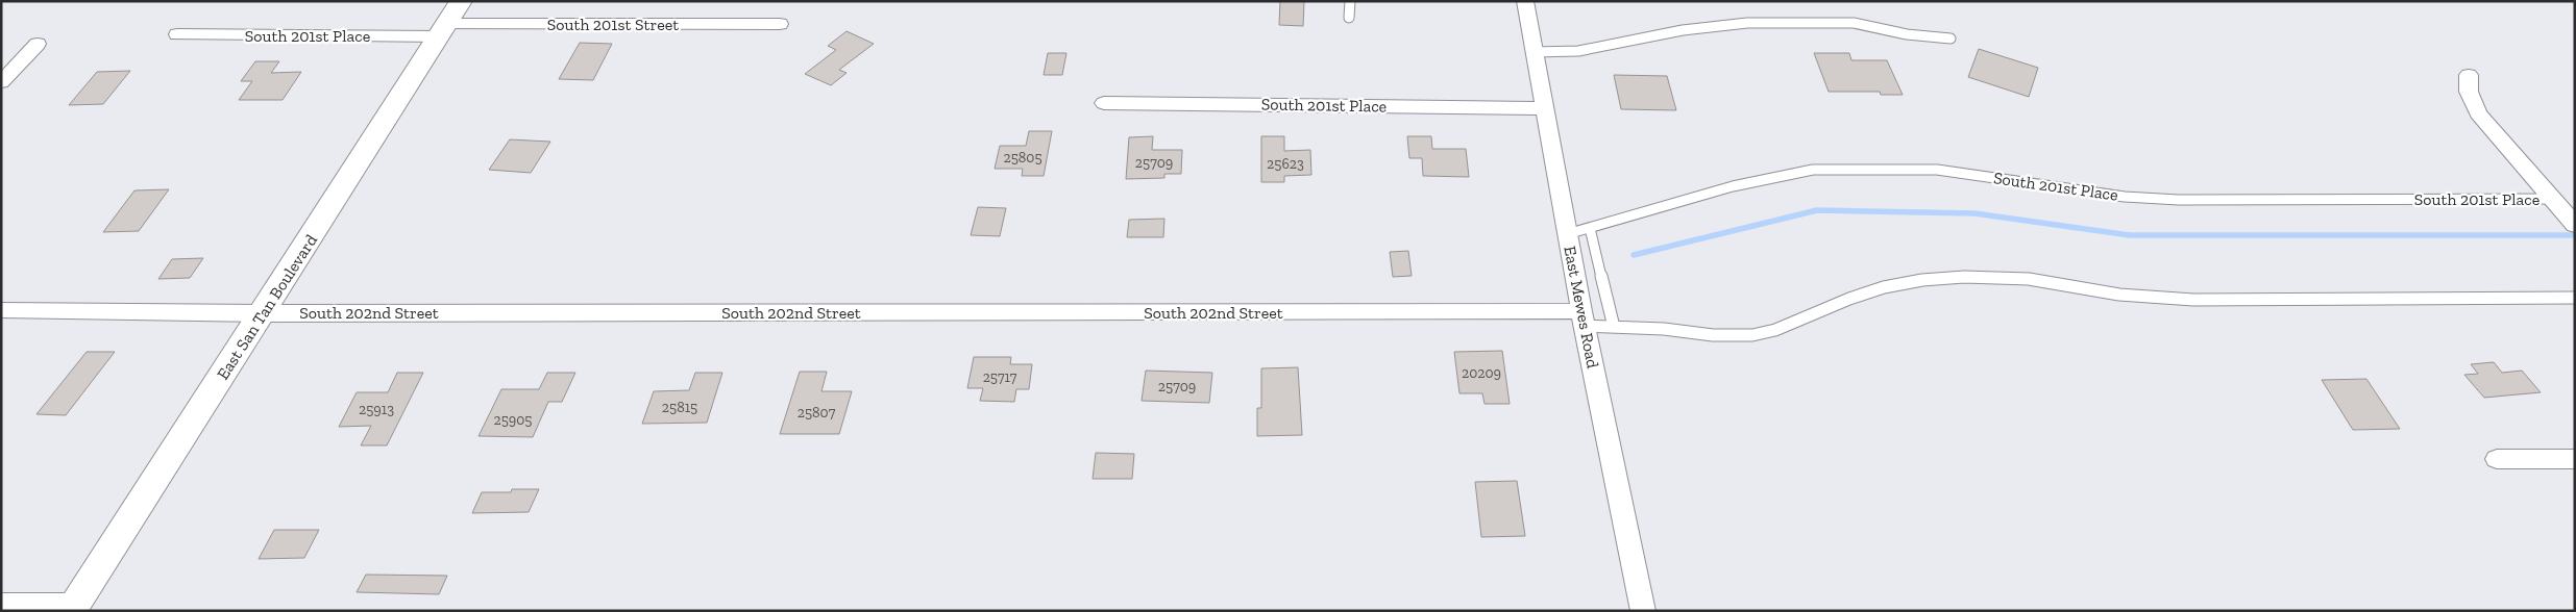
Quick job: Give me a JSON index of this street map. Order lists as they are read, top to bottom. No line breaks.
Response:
{"streets":{"street":["South 201st Street","South 201st Place","East San Tan Boulevard","East Mewes Road","South 202nd Street"]},"crossings":[["South 201st Street","South 201st Place"],["South 201st Street","East San Tan Boulevard"],["South 201st Place","East San Tan Boulevard"],["South 201st Place","East Mewes Road"],["East San Tan Boulevard","South 202nd Street"],["East Mewes Road","South 202nd Street"]],"house_numbers":["25805","25709","25623","20209","25717","25709","25815","25913","25807","25905"]}
